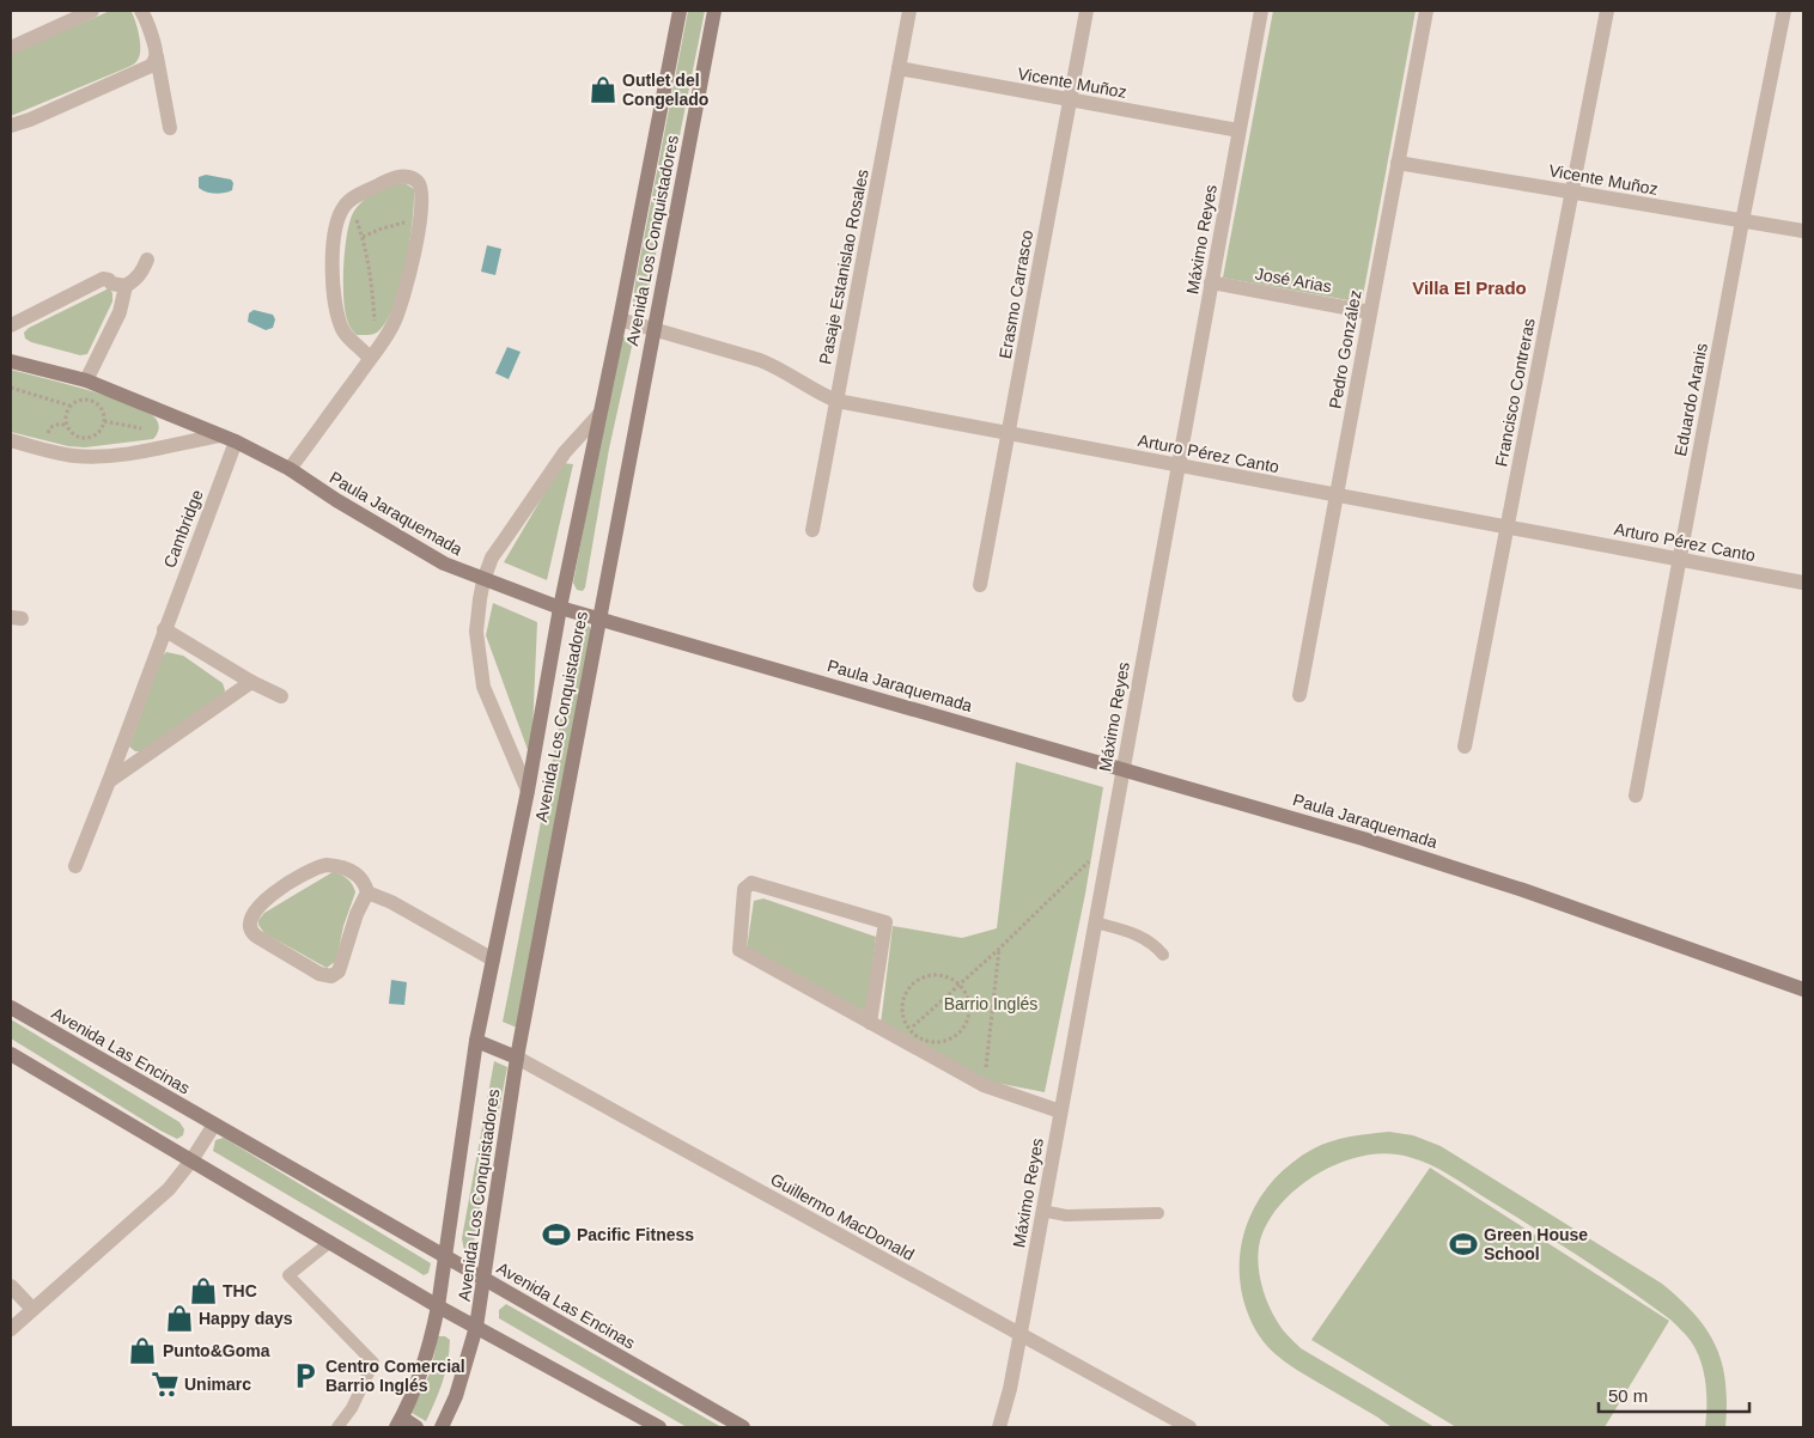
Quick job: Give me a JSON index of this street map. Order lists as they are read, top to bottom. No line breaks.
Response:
{"streets":{"street":["Vicente Muñoz","Máximo Reyes","Avenida Los Conquistadores","Pasaje Estanislao Rosales","José Arias","Erasmo Carrasco","Pedro González","Francisco Contreras","Eduardo Aranis","Arturo Pérez Canto","Paula Jaraquemada","Cambridge","Avenida Las Encinas","Guillermo MacDonald"]},"crossings":[["Vicente Muñoz","Máximo Reyes"],["Vicente Muñoz","Pasaje Estanislao Rosales"],["Vicente Muñoz","Erasmo Carrasco"],["Vicente Muñoz","Pedro González"],["Vicente Muñoz","Francisco Contreras"],["Vicente Muñoz","Eduardo Aranis"],["Máximo Reyes","José Arias"],["Máximo Reyes","Arturo Pérez Canto"],["Máximo Reyes","Paula Jaraquemada"],["Máximo Reyes","Guillermo MacDonald"],["Avenida Los Conquistadores","Arturo Pérez Canto"],["Avenida Los Conquistadores","Paula Jaraquemada"],["Avenida Los Conquistadores","Avenida Las Encinas"],["Avenida Los Conquistadores","Guillermo MacDonald"],["Pasaje Estanislao Rosales","Arturo Pérez Canto"],["José Arias","Pedro González"],["Erasmo Carrasco","Arturo Pérez Canto"],["Pedro González","Arturo Pérez Canto"],["Francisco Contreras","Arturo Pérez Canto"],["Eduardo Aranis","Arturo Pérez Canto"],["Paula Jaraquemada","Cambridge"]],"districts":["Villa El Prado"],"parks":["Barrio Inglés"],"places":{"shop":["Outlet del Congelado","THC","Happy days","Punto&Goma"],"sports":["Pacific Fitness","Green House School"],"parking":["Centro Comercial Barrio Inglés"],"supermarket":["Unimarc"]},"scale_bar":"50 m"}
